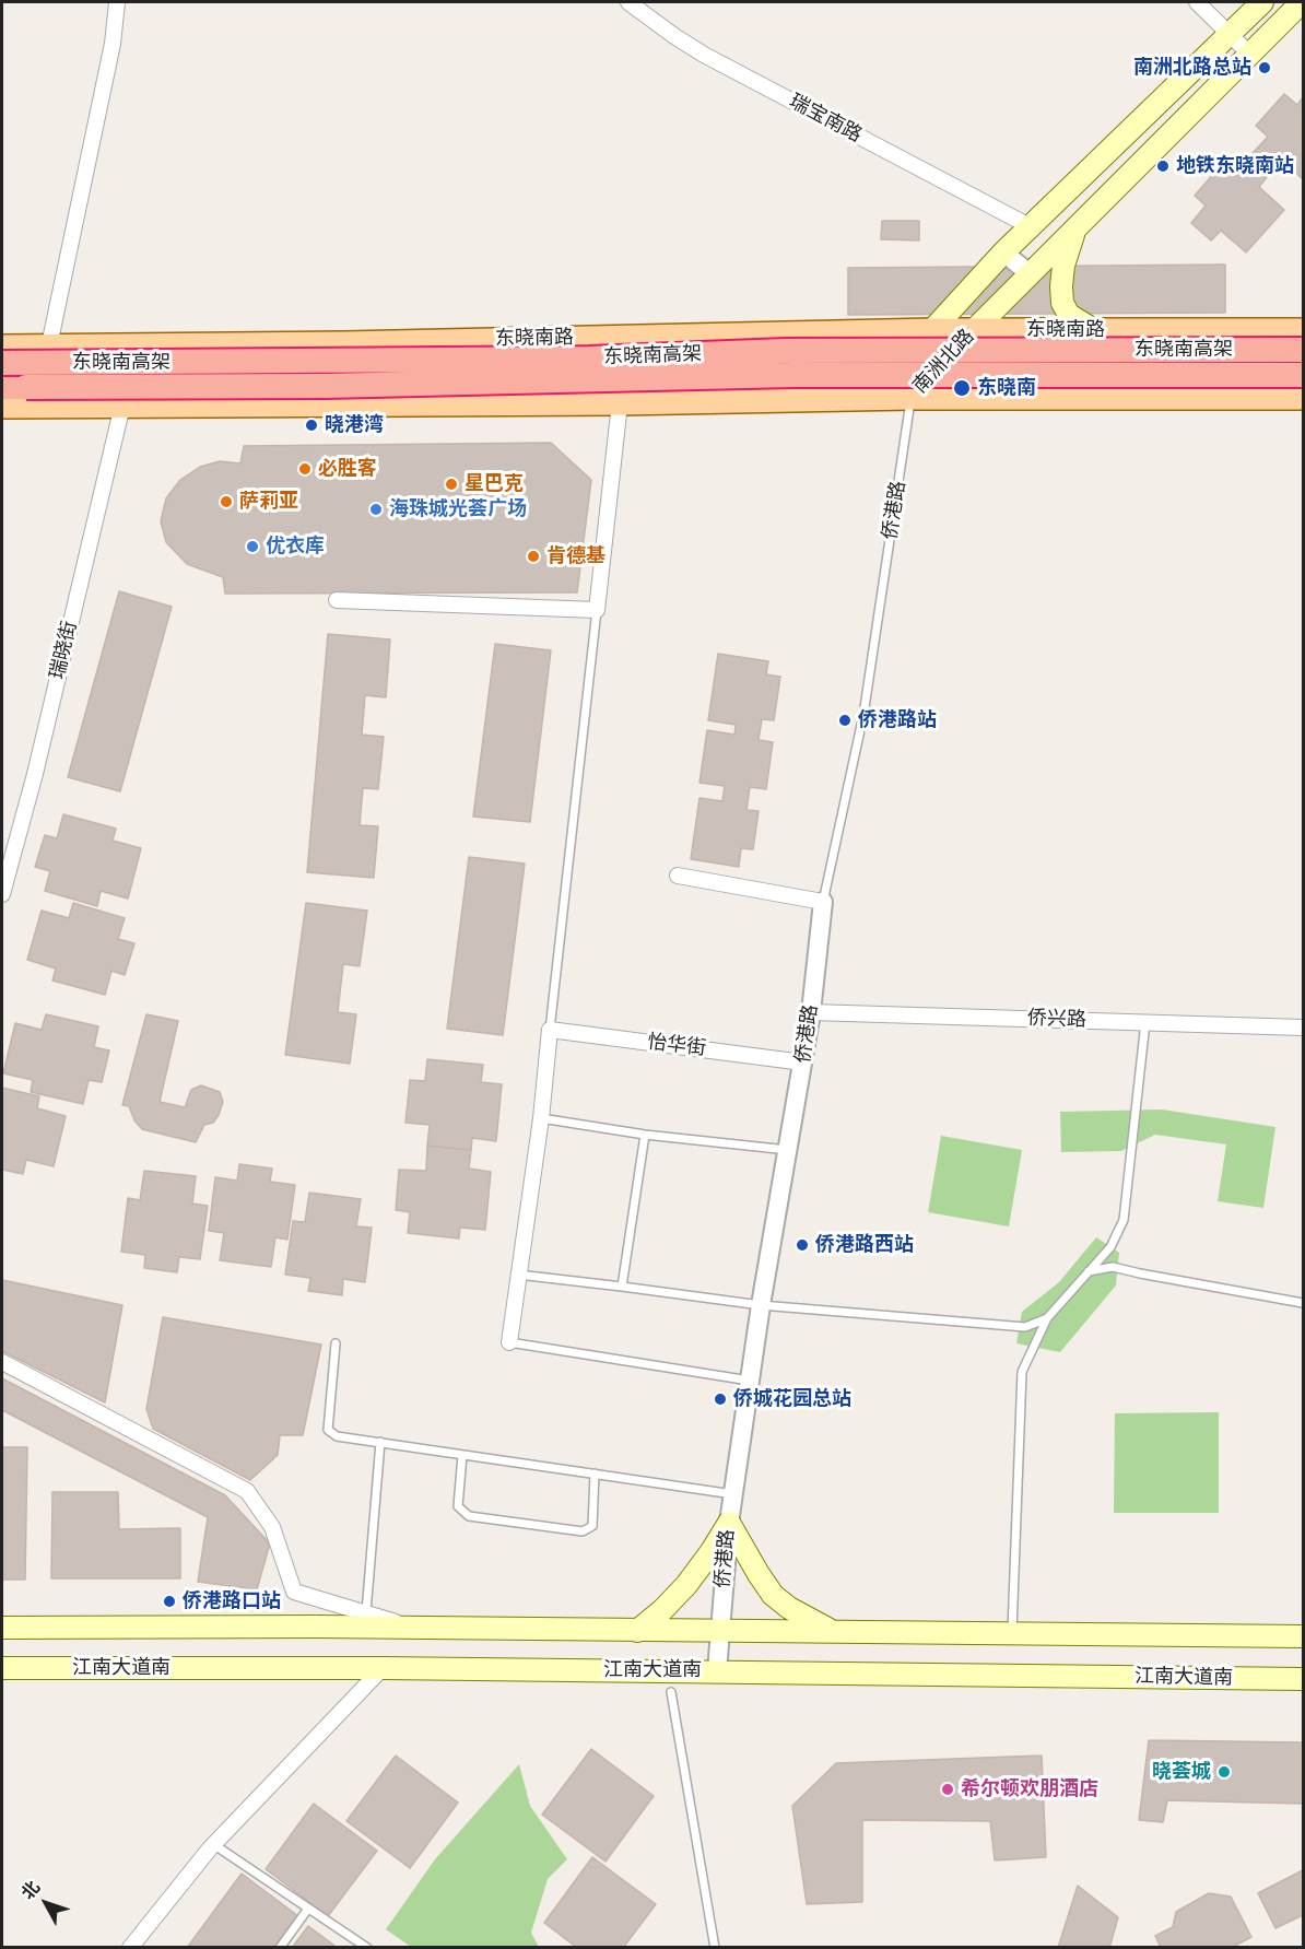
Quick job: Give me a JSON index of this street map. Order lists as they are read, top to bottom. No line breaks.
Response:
{"streets":{"highway":["东晓南高架"],"main road":["东晓南路","南洲北路","江南大道南"],"street":["瑞宝南路","侨港路","瑞晓街","侨兴路","怡华街"]},"crossings":[["瑞宝南路","南洲北路"],["东晓南路","南洲北路"],["南洲北路","侨港路"],["侨港路","侨兴路"],["侨港路","怡华街"],["侨港路","江南大道南"]],"places":["南洲北路总站","地铁东晓南站","东晓南","晓港湾","必胜客","星巴克","萨莉亚","海珠城光荟广场","优衣库","肯德基","侨港路站","侨港路西站","侨城花园总站","侨港路口站","晓荟城","希尔顿欢朋酒店"],"north":"top left"}
